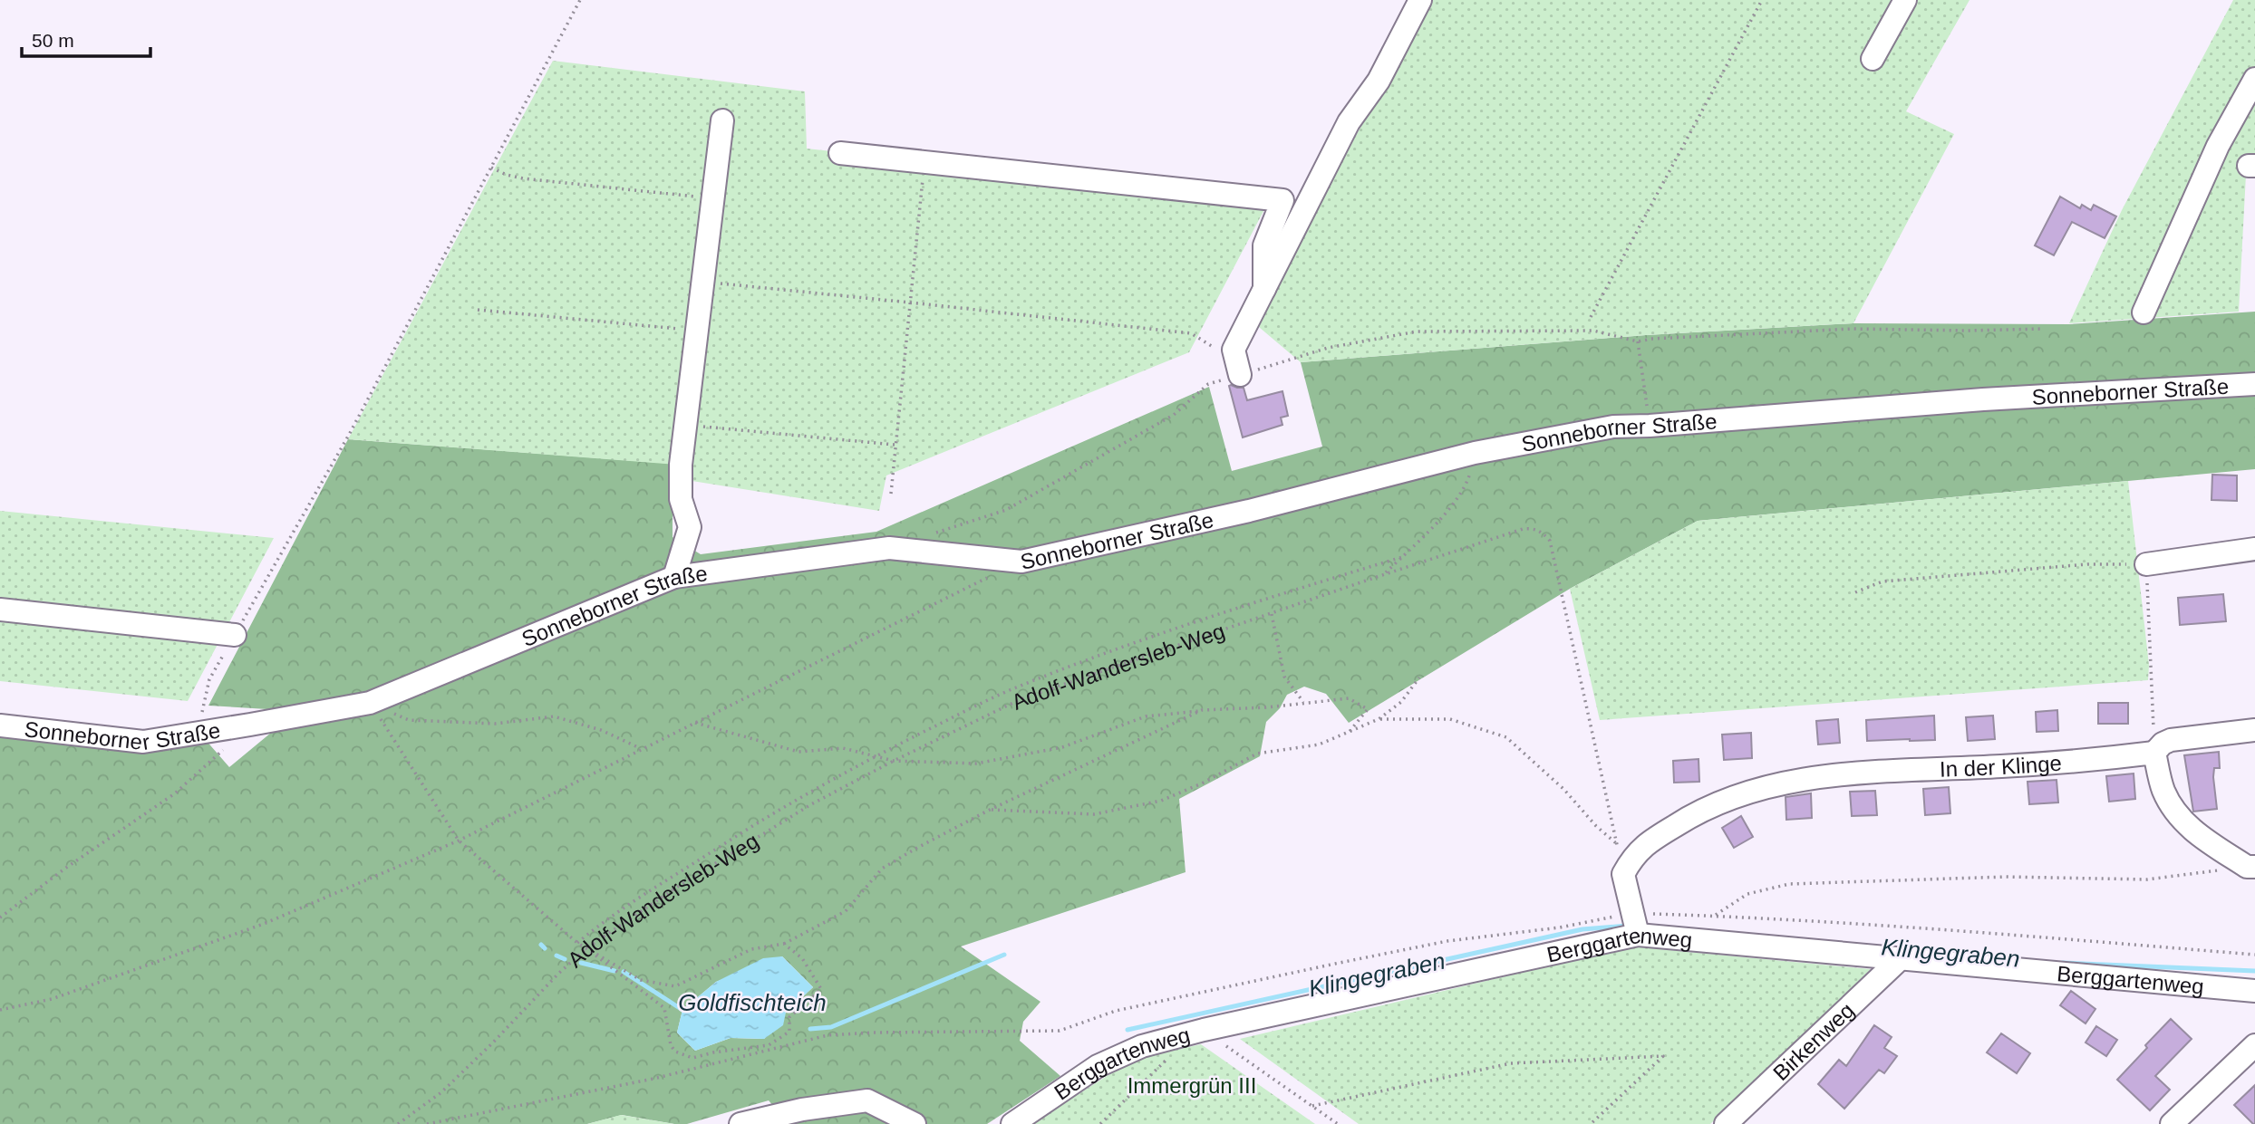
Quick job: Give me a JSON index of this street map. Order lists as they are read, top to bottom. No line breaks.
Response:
{"streets":{"street":["Sonneborner Straße","In der Klinge","Berggartenweg","Birkenweg"],"path":["Adolf-Wandersleb-Weg"]},"crossings":[["Adolf-Wandersleb-Weg","In der Klinge"],["Berggartenweg","Birkenweg"]],"water":["Klingegraben","Goldfischteich"],"parks":["Immergrün III"],"scale_bar":"50 m"}
